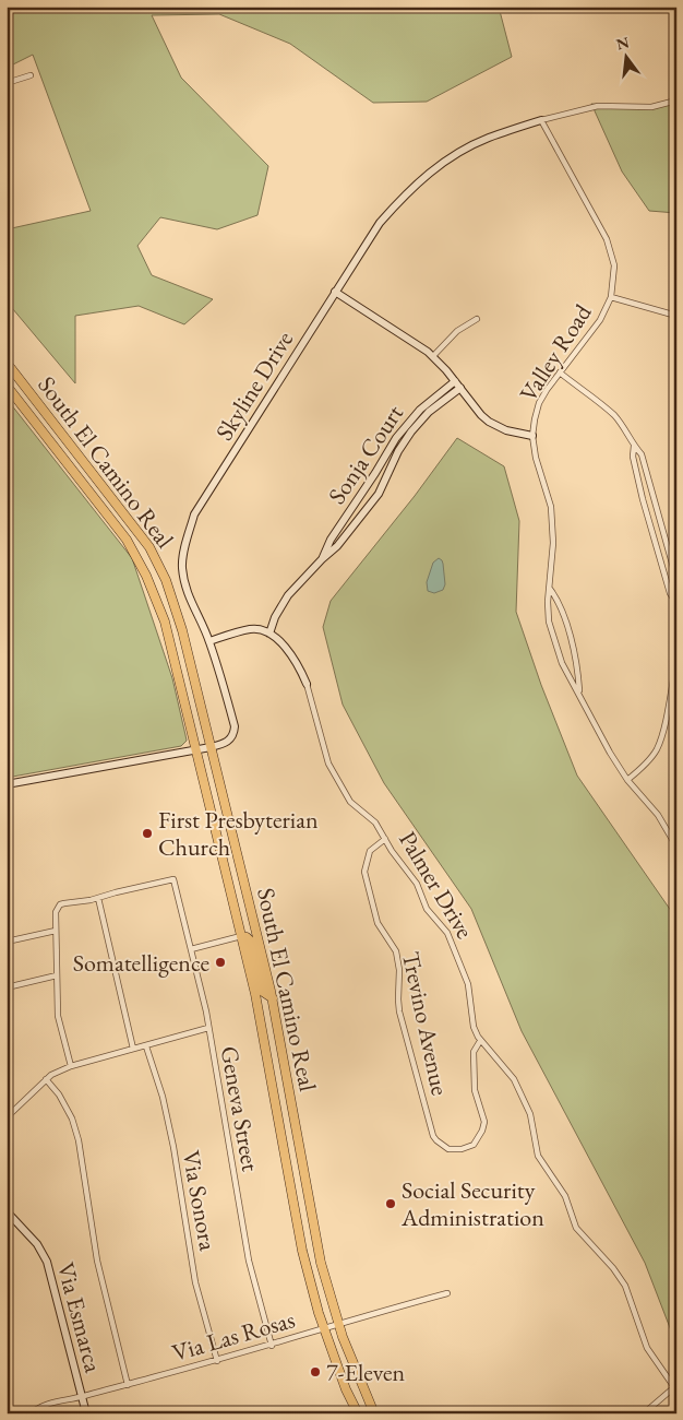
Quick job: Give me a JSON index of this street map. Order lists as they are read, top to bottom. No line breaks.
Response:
{"streets":{"main road":["South El Camino Real"],"street":["Valley Road","Skyline Drive","Sonja Court","Palmer Drive","Trevino Avenue","Geneva Street","Via Sonora","Via Esmarca","Via Las Rosas"]},"crossings":[["Valley Road","Skyline Drive"],["Skyline Drive","South El Camino Real"],["Sonja Court","Palmer Drive"],["South El Camino Real","Via Las Rosas"],["Palmer Drive","Trevino Avenue"],["Geneva Street","Via Las Rosas"],["Via Sonora","Via Las Rosas"],["Via Esmarca","Via Las Rosas"]],"places":["First Presbyterian Church","Somatelligence","Social Security Administration","7-Eleven"],"north":"top"}
